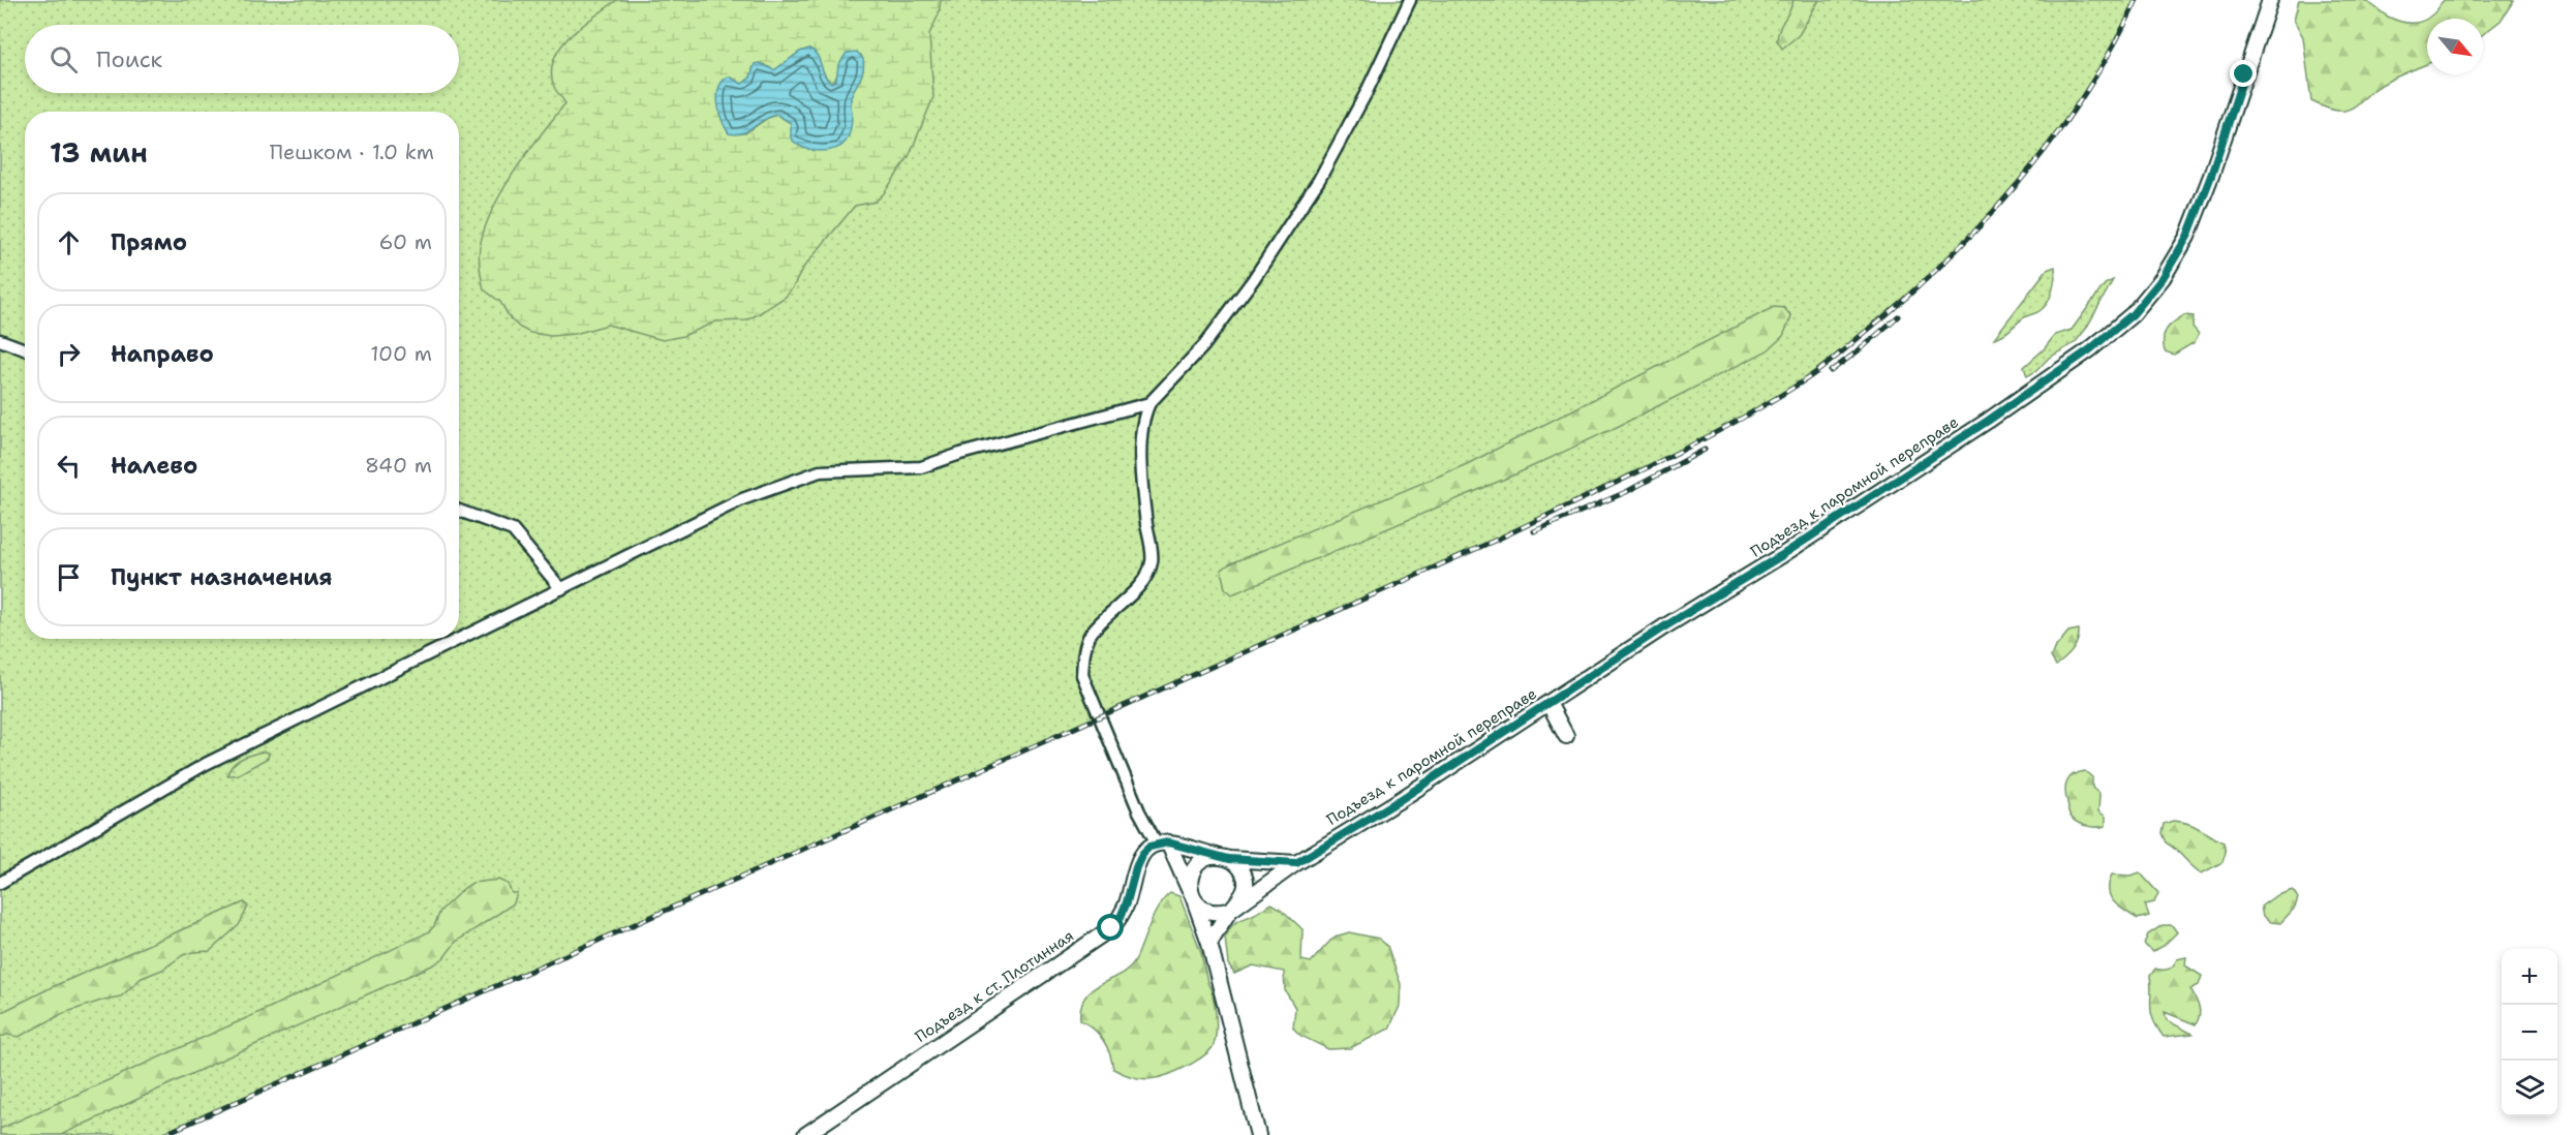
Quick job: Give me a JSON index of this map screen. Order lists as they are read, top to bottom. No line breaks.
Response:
{"streets":{"street":["Подъезд к паромной переправе","Подъезд к ст. Плотинная"]},"north":"bottom right","page":{"search":"Поиск","heading":["13 мин","Пешком · 1.0 km"],"list":[["Прямо","60 m"],["Направо","100 m"],["Налево","840 m"],"Пункт назначения"],"map_buttons":["+","−"]}}
